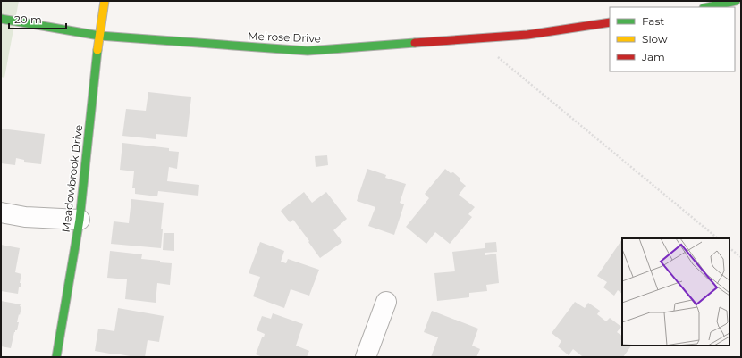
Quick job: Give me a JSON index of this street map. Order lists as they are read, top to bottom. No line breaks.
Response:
{"streets":{"main road":["Melrose Drive","Meadowbrook Drive"]},"crossings":[["Melrose Drive","Meadowbrook Drive"]],"legend":["Fast","Slow","Jam"],"scale_bar":"20 m"}
